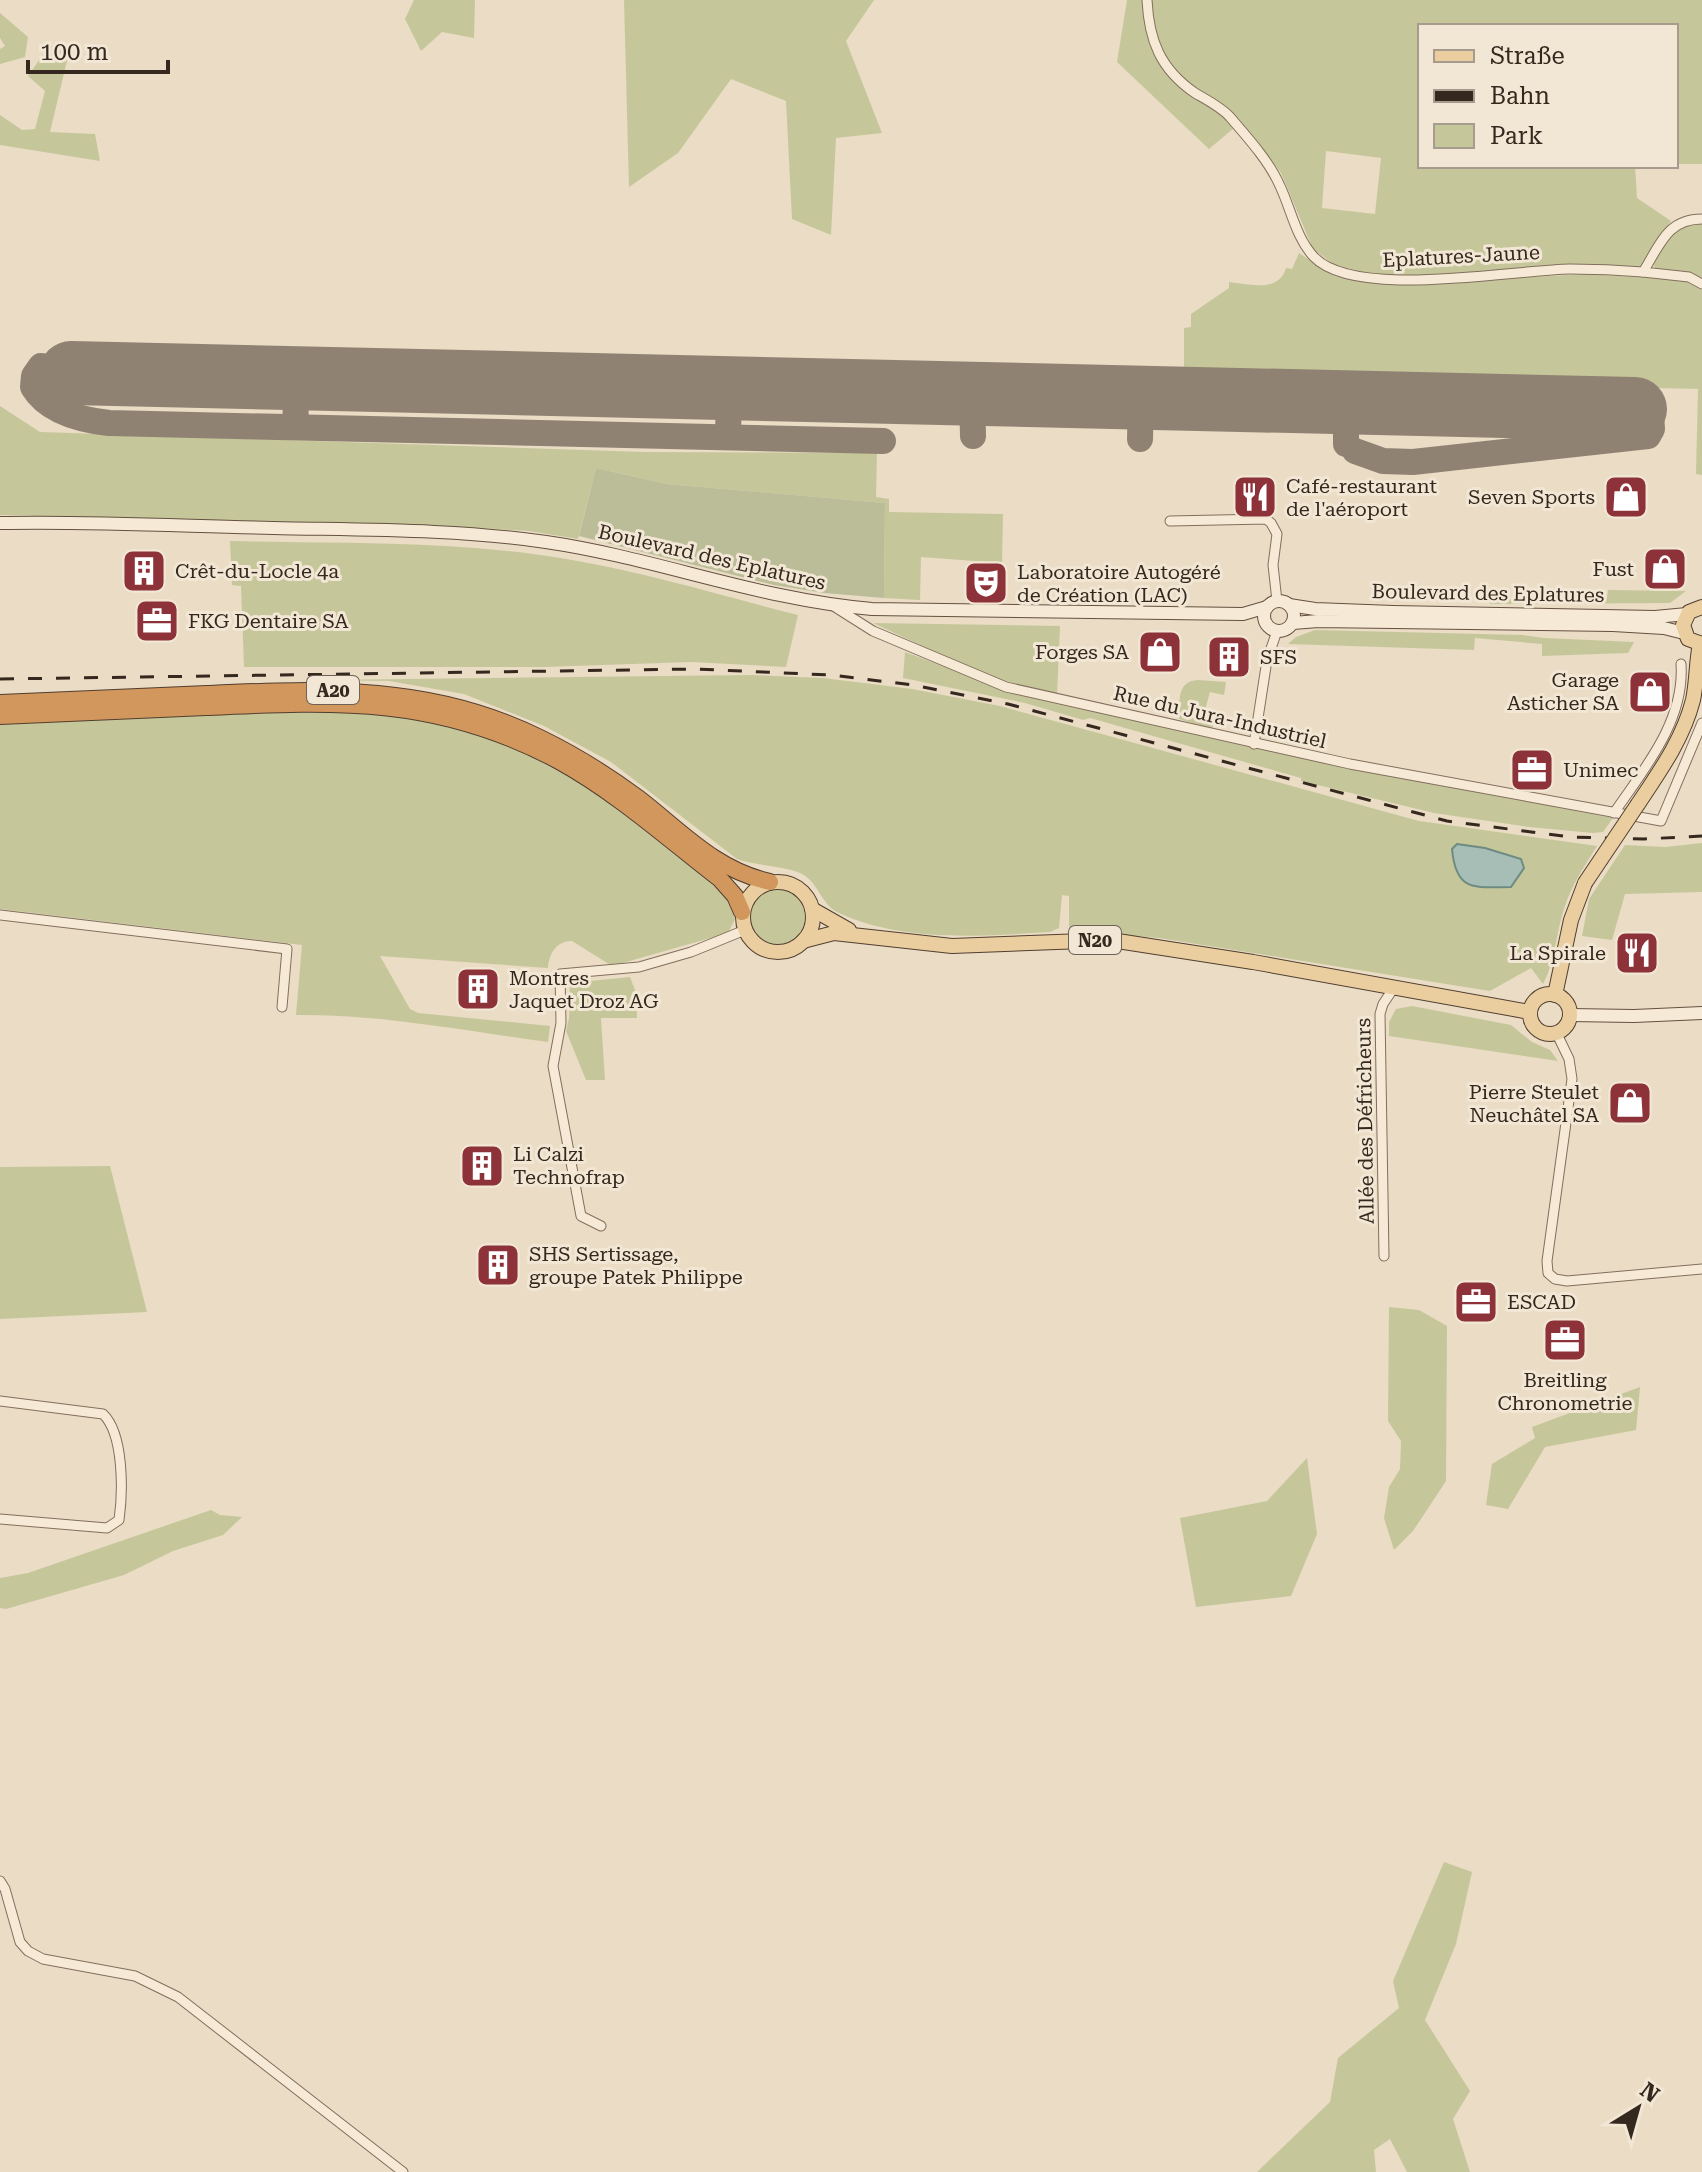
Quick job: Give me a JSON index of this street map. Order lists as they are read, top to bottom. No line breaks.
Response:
{"streets":{"highway":["A20"],"main road":["Boulevard des Eplatures","N20"],"street":["Eplatures-Jaune","Rue du Jura-Industriel","Allée des Défricheurs"]},"crossings":[["Boulevard des Eplatures","Rue du Jura-Industriel"],["A20","N20"],["N20","Allée des Défricheurs"]],"places":{"restaurant":["Café-restaurant de l'aéroport","La Spirale"],"shop":["Seven Sports","Fust","Forges SA","Garage Asticher SA","Pierre Steulet Neuchâtel SA"],"building":["Crêt-du-Locle 4a","SFS","Montres Jaquet Droz AG","Li Calzi Technofrap","SHS Sertissage, groupe Patek Philippe"],"theatre":["Laboratoire Autogéré de Création (LAC)"],"office":["FKG Dentaire SA","Unimec","ESCAD","Breitling Chronometrie"]},"legend":["Straße","Bahn","Park"],"scale_bar":"100 m","north":"top right"}
